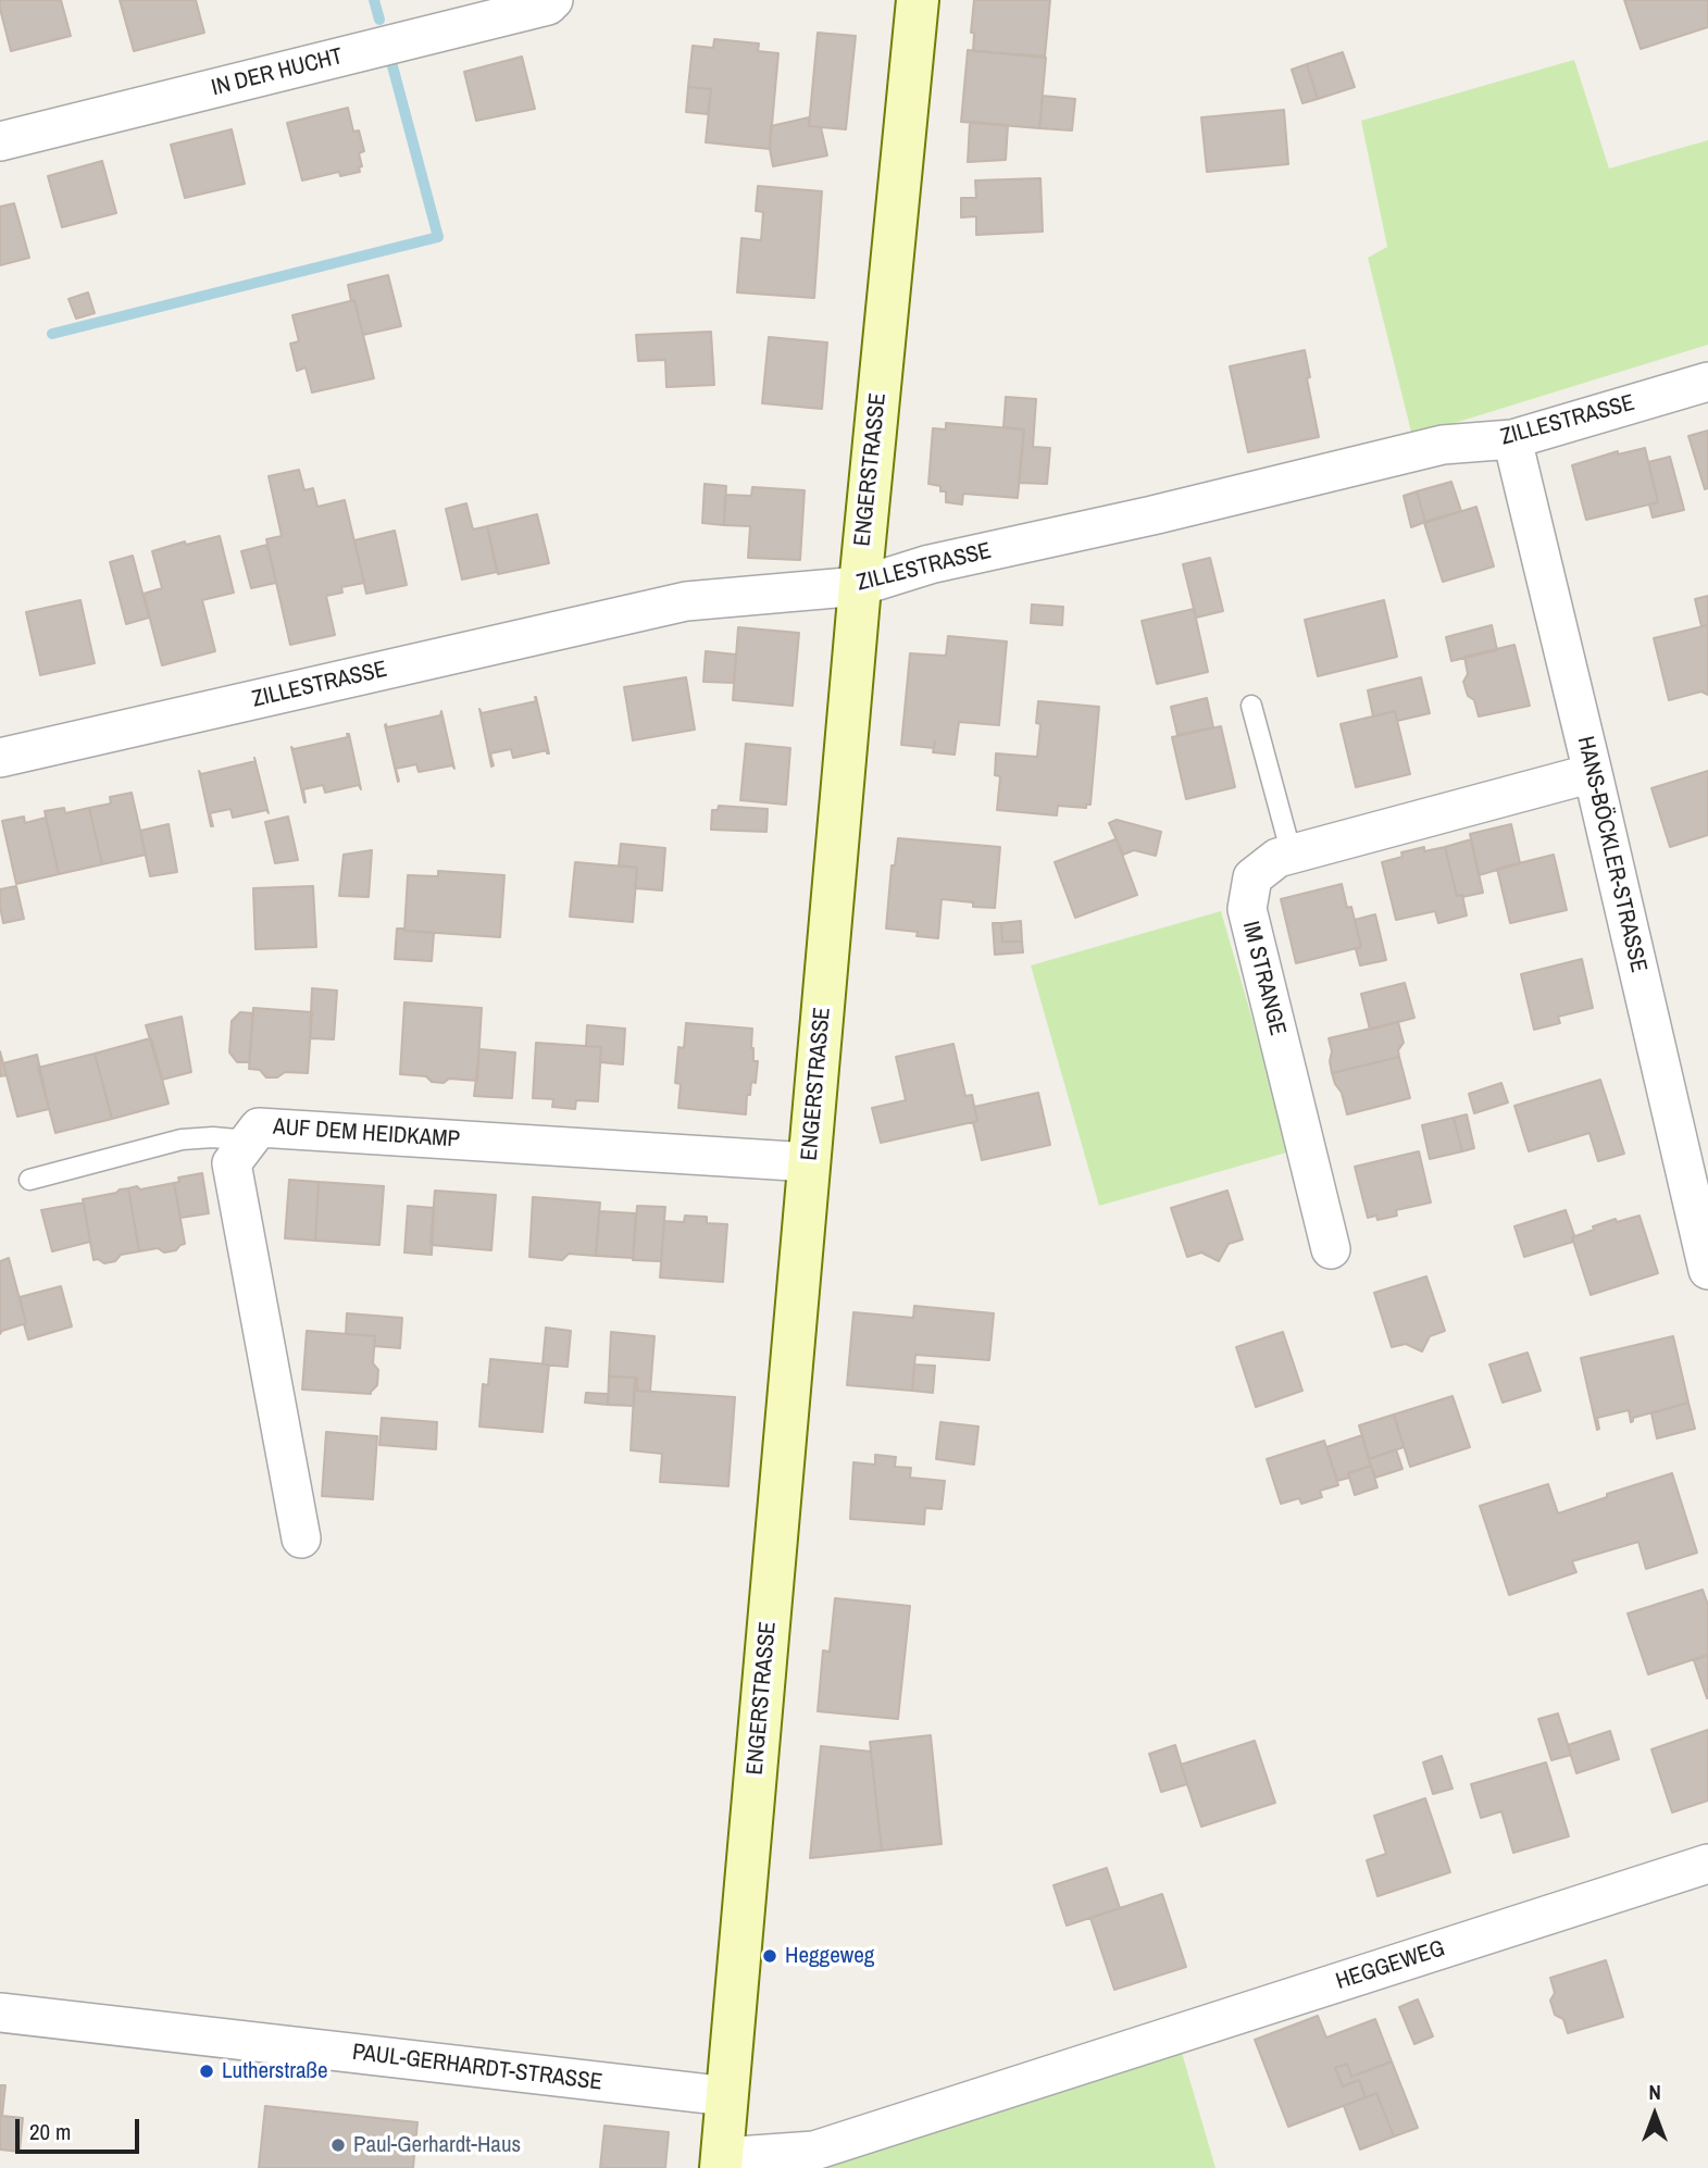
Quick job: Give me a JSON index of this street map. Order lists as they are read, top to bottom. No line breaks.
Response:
{"streets":{"main road":["ENGERSTRASSE"],"street":["IN DER HUCHT","ZILLESTRASSE","HANS-BÖCKLER-STRASSE","IM STRANGE","AUF DEM HEIDKAMP","HEGGEWEG","PAUL-GERHARDT-STRASSE"]},"crossings":[["ZILLESTRASSE","ENGERSTRASSE"],["ZILLESTRASSE","HANS-BÖCKLER-STRASSE"],["ENGERSTRASSE","AUF DEM HEIDKAMP"],["ENGERSTRASSE","HEGGEWEG"],["ENGERSTRASSE","PAUL-GERHARDT-STRASSE"],["HANS-BÖCKLER-STRASSE","IM STRANGE"]],"places":["Heggeweg","Lutherstraße","Paul-Gerhardt-Haus"],"scale_bar":"20 m","north":"top"}
